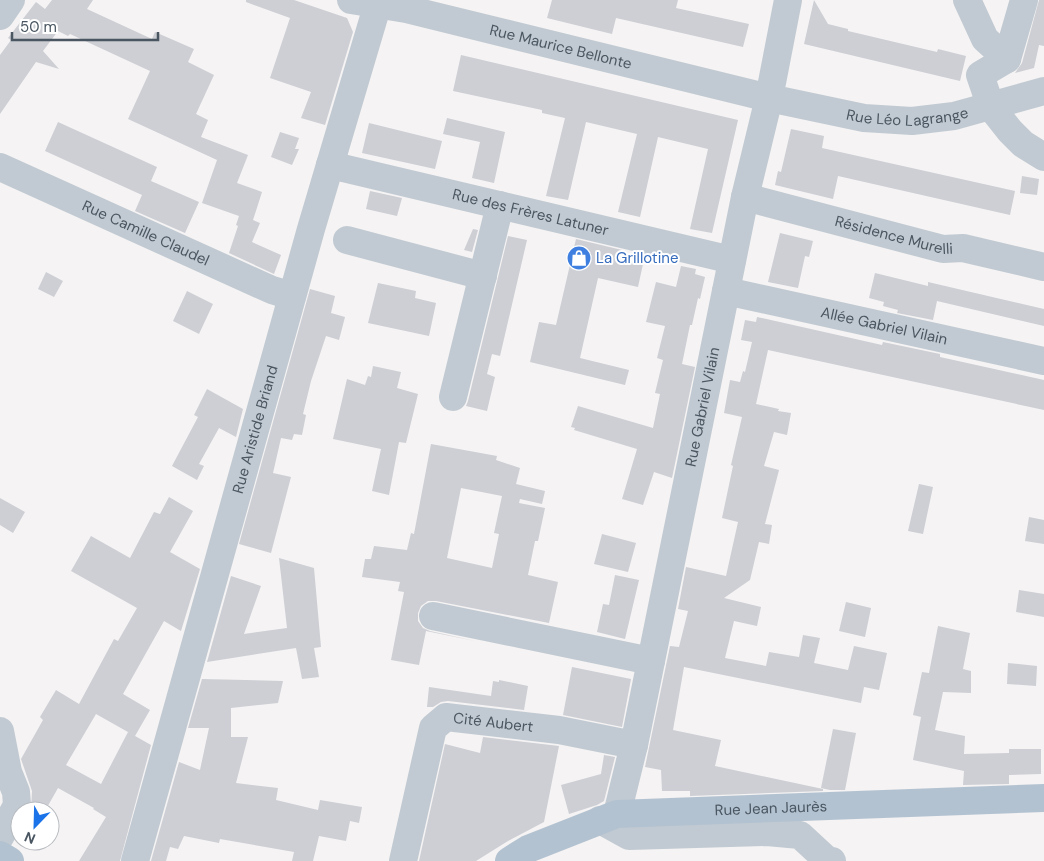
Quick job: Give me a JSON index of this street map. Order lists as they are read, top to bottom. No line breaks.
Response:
{"streets":{"main road":["Rue Jean Jaurès"],"street":["Rue Maurice Bellonte","Rue Léo Lagrange","Rue des Frères Latuner","Rue Camille Claudel","Résidence Murelli","Allée Gabriel Vilain","Rue Gabriel Vilain","Rue Aristide Briand","Cité Aubert"]},"crossings":[["Rue Maurice Bellonte","Rue Léo Lagrange"],["Rue Maurice Bellonte","Rue Gabriel Vilain"],["Rue Maurice Bellonte","Rue Aristide Briand"],["Rue Léo Lagrange","Rue Gabriel Vilain"],["Rue des Frères Latuner","Rue Gabriel Vilain"],["Rue des Frères Latuner","Rue Aristide Briand"],["Rue Camille Claudel","Rue Aristide Briand"],["Résidence Murelli","Rue Gabriel Vilain"],["Allée Gabriel Vilain","Rue Gabriel Vilain"],["Rue Gabriel Vilain","Cité Aubert"],["Rue Gabriel Vilain","Rue Jean Jaurès"]],"places":{"shop":["La Grillotine"]},"scale_bar":"50 m","north":"bottom left"}
